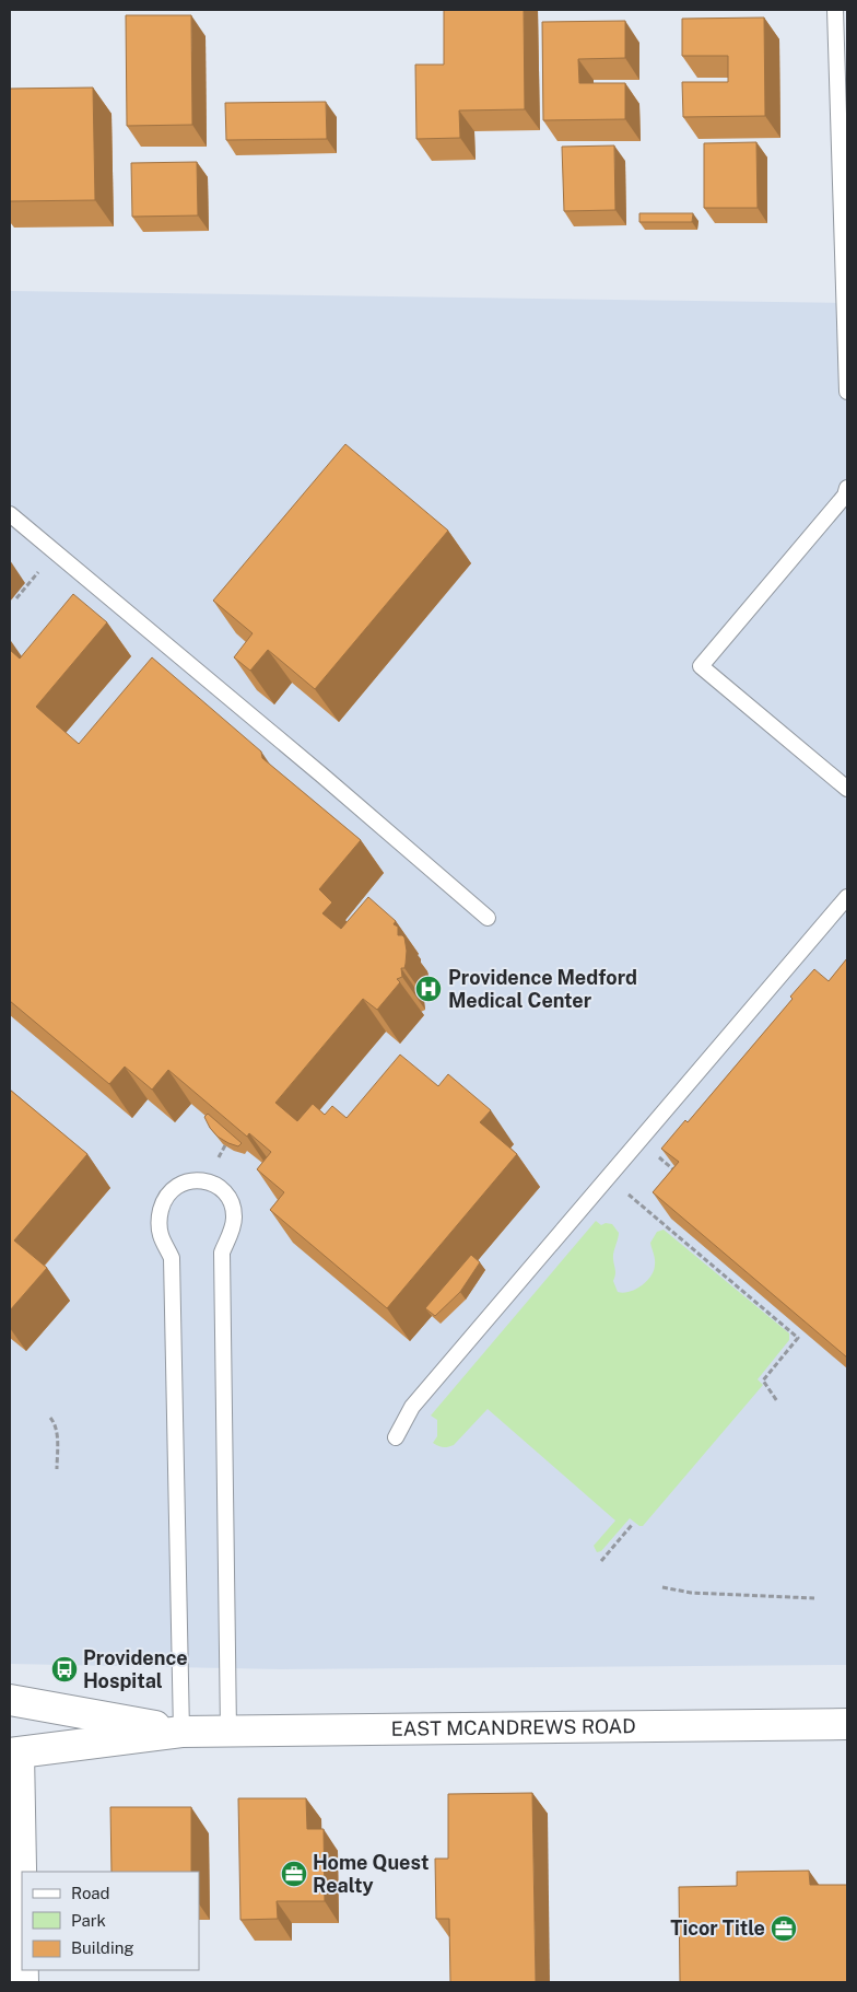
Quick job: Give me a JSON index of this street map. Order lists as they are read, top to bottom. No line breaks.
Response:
{"streets":{"main road":["EAST MCANDREWS ROAD"]},"places":{"hospital":["Providence Medford Medical Center"],"bus stop":["Providence Hospital"],"office":["Home Quest Realty","Ticor Title"]},"legend":["Road","Park","Building"]}
